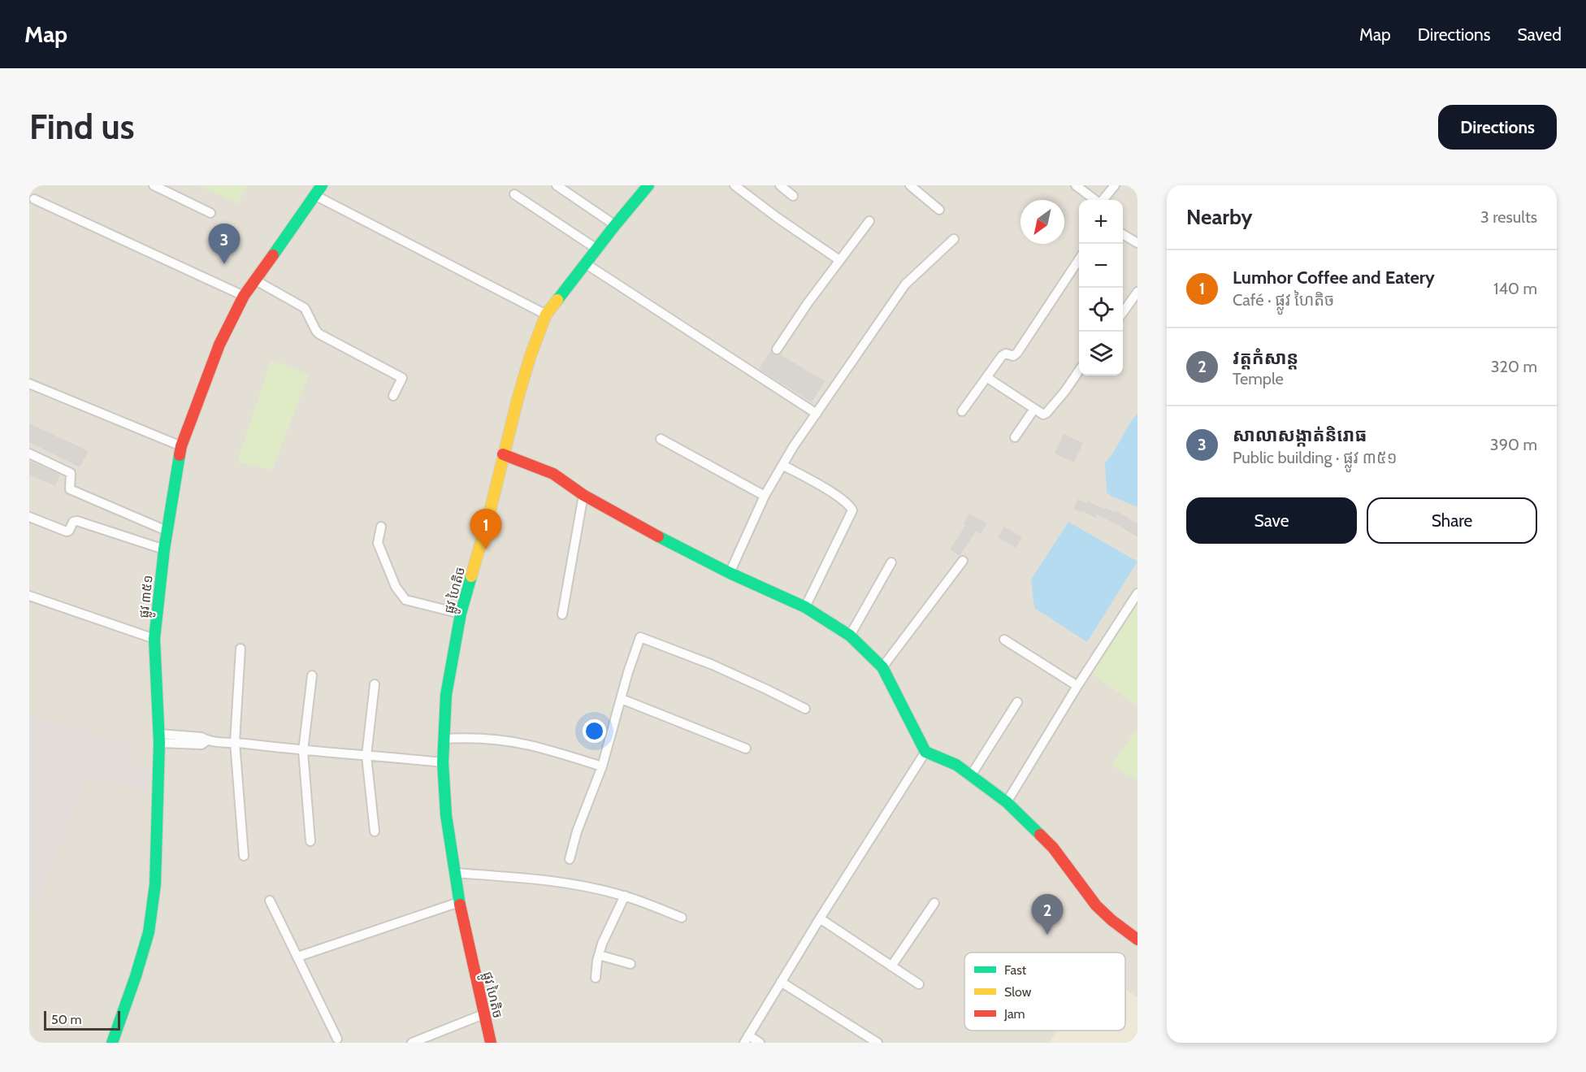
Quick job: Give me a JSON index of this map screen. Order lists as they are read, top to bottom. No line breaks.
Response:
{"streets":{"street":["ផ្លូវ ហៃតិច","ផ្លូវ ៣៥១"]},"legend":["Fast","Slow","Jam"],"scale_bar":"50 m","north":"bottom left","page":{"header":"Map","nav":["Map","Directions","Saved"],"buttons":["Directions",["Save","Share"]],"title":"Find us","heading":["Nearby","3 results"],"map_buttons":["+","−"],"pins":["3","1","2"],"list":[{"mark":"1","name":"Lumhor Coffee and Eatery","note":"Café · ផ្លូវ ហៃតិច","value":"140 m"},{"mark":"2","name":"វត្តកំសាន្ត","note":"Temple","value":"320 m"},{"mark":"3","name":"សាលាសង្កាត់និរោធ","note":"Public building · ផ្លូវ ៣៥១","value":"390 m"}],"scale":"50 m"}}
